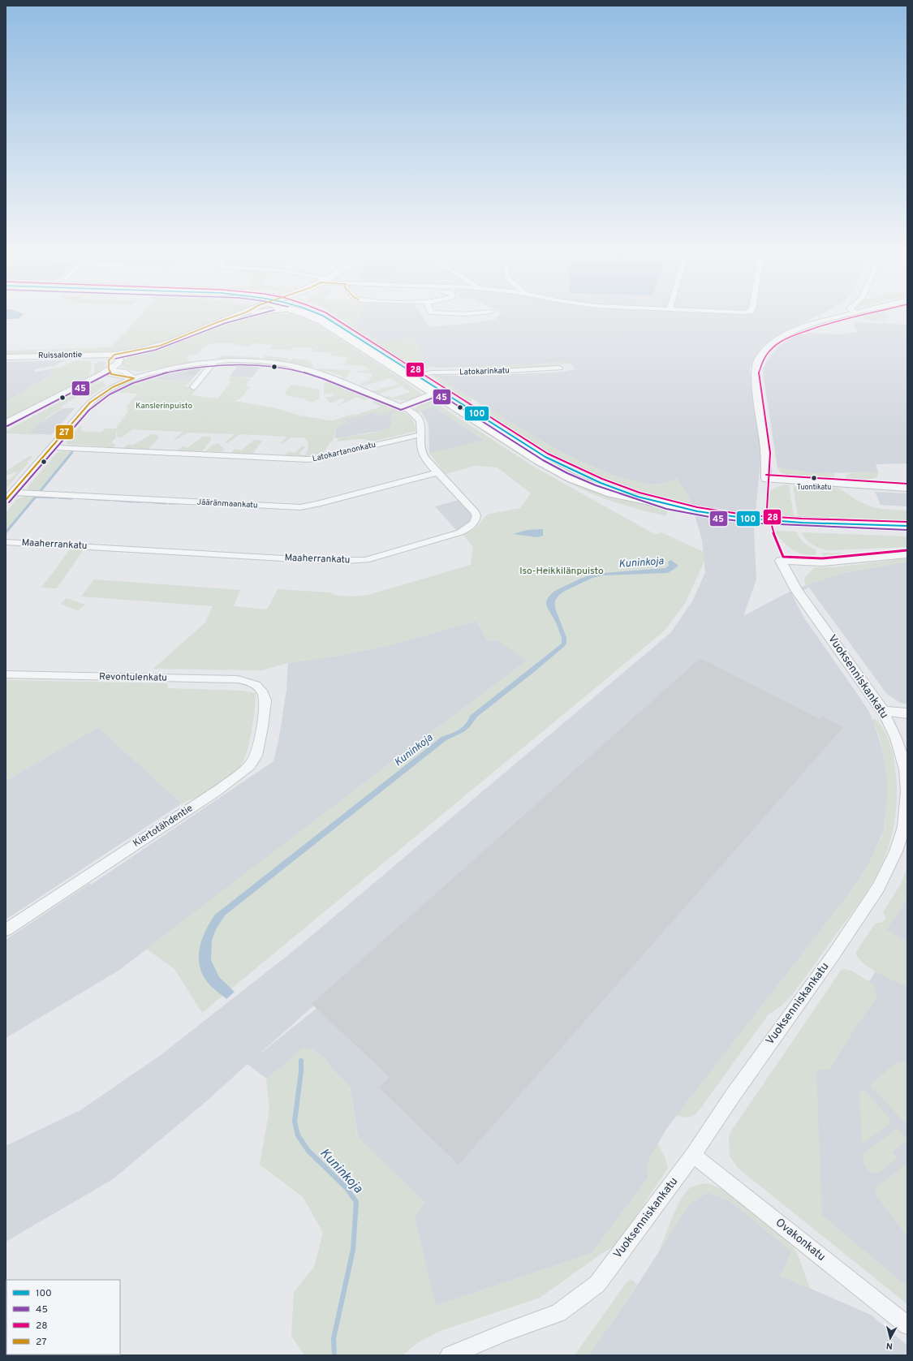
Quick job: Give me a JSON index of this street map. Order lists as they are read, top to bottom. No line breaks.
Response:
{"streets":{"street":["Ruissalontie","Latokarinkatu","Latokartanonkatu","Jääränmaankatu","Maaherrankatu","Vuoksenniskankatu","Revontulenkatu","Kiertotähdentie","Ovakonkatu"]},"crossings":[["Latokartanonkatu","Maaherrankatu"],["Jääränmaankatu","Maaherrankatu"],["Vuoksenniskankatu","Ovakonkatu"],["Revontulenkatu","Kiertotähdentie"]],"water":["Kuninkoja"],"parks":["Kanslerinpuisto","Iso-Heikkilänpuisto"],"places":["Tuontikatu"],"lines":["transit line 100","transit line 45","transit line 28","transit line 27"],"legend":["100","45","28","27"],"north":"bottom"}
